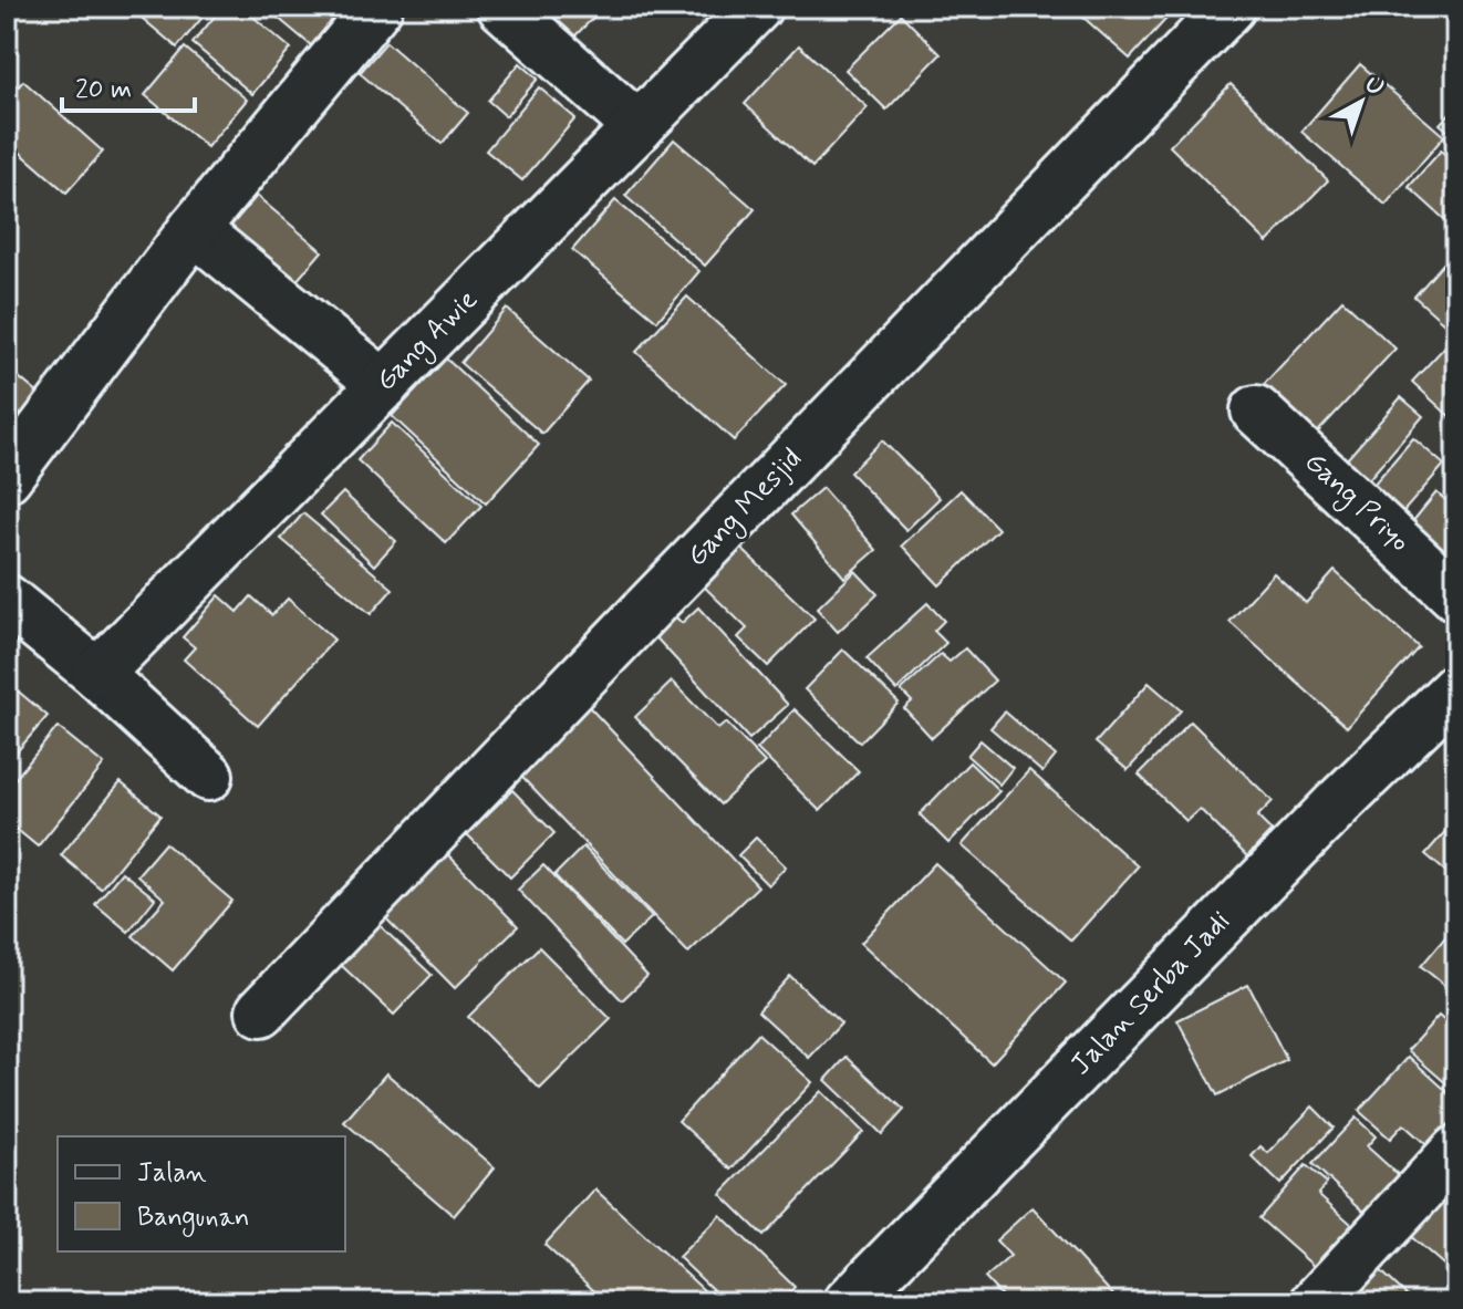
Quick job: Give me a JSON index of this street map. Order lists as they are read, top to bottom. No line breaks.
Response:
{"streets":{"street":["Gang Awie","Gang Priyo","Gang Mesjid","Jalan Serba Jadi"]},"legend":["Jalan","Bangunan"],"scale_bar":"20 m","north":"top right"}
